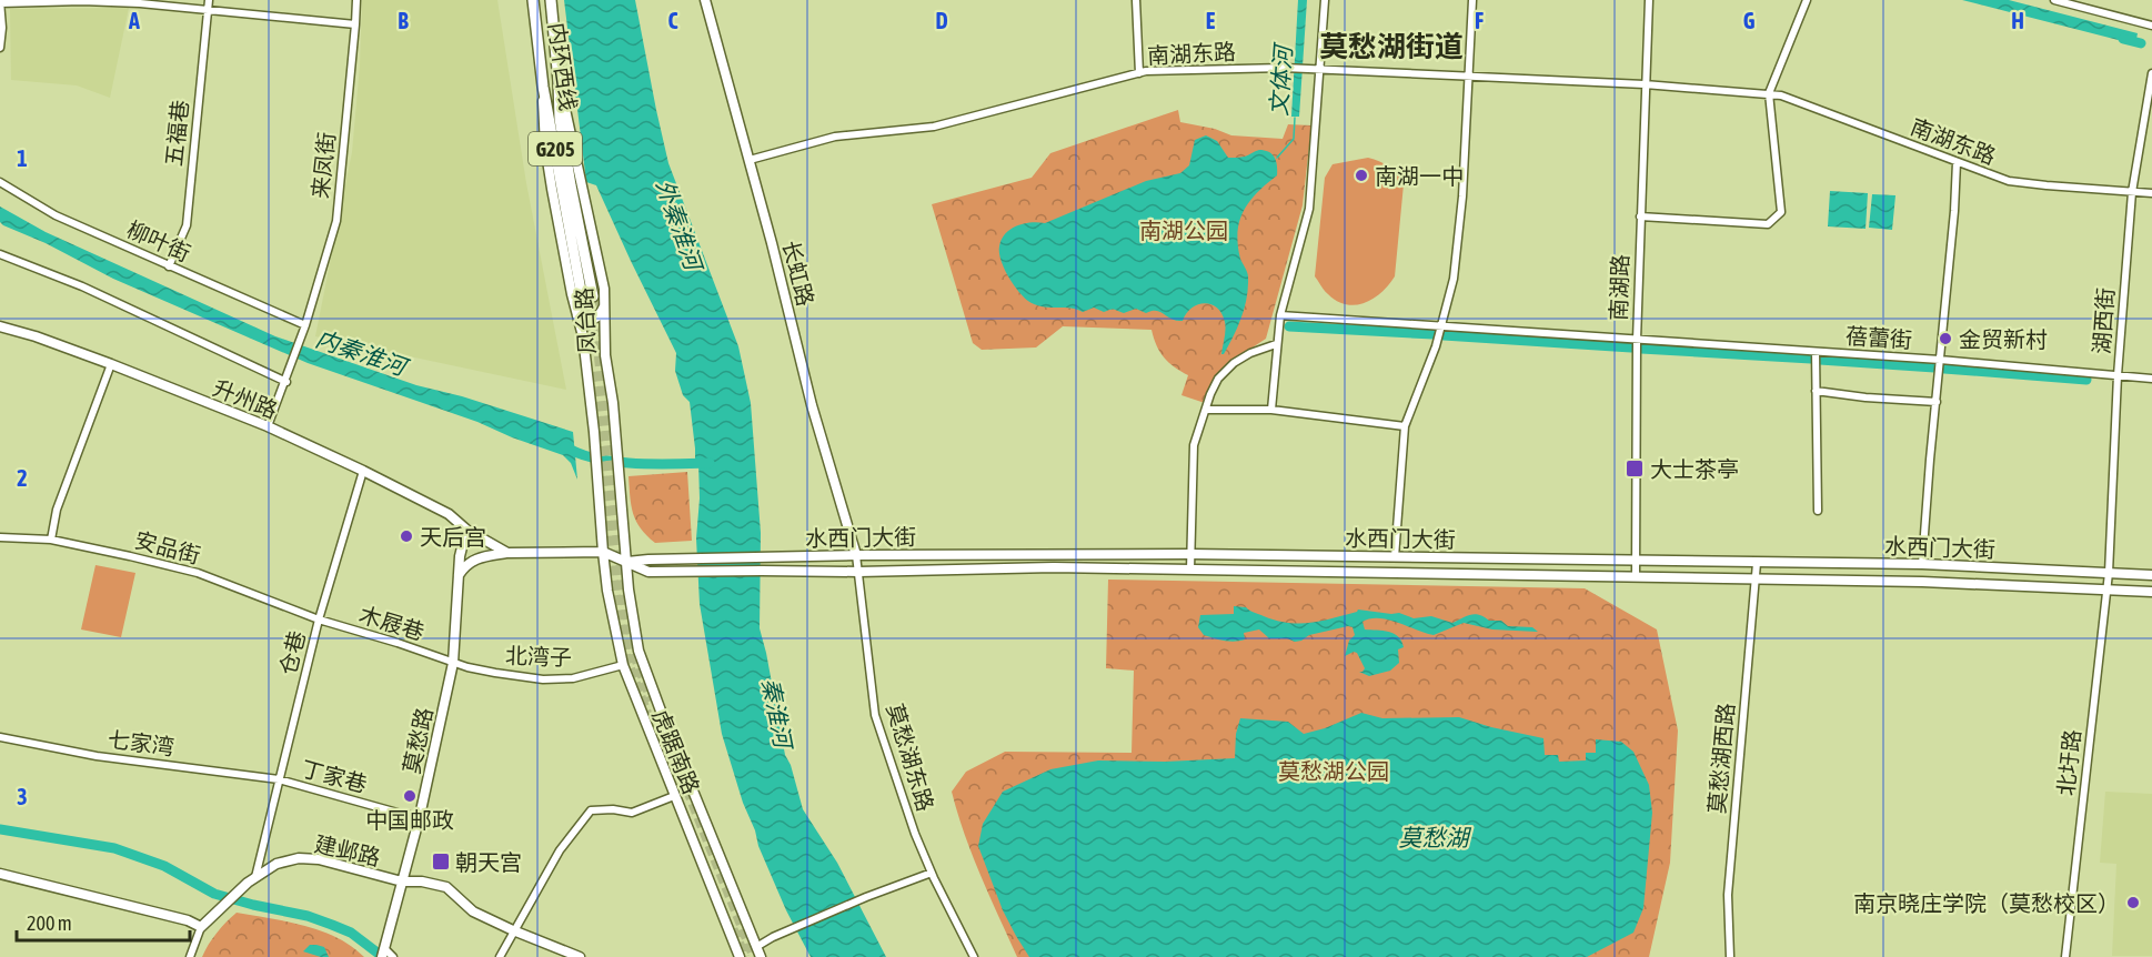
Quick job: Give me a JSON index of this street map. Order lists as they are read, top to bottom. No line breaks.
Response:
{"streets":{"highway":["内环西线","G205"],"main road":["长虹路","凤台路","升州路","水西门大街","莫愁路","虎踞南路","建邺路"],"street":["南湖东路","五福巷","来凤街","柳叶街","南湖路","湖西街","蓓蕾街","安品街","木屐巷","仓巷","北湾子","七家湾","莫愁湖东路","莫愁湖西路","北圩路","丁家巷"]},"crossings":[["南湖东路","长虹路"],["南湖东路","南湖路"],["南湖东路","湖西街"],["内环西线","凤台路"],["五福巷","柳叶街"],["来凤街","柳叶街"],["长虹路","水西门大街"],["长虹路","莫愁湖东路"],["南湖路","蓓蕾街"],["南湖路","水西门大街"],["凤台路","水西门大街"],["凤台路","虎踞南路"],["湖西街","蓓蕾街"],["湖西街","水西门大街"],["湖西街","北圩路"],["升州路","仓巷"],["升州路","莫愁路"],["水西门大街","虎踞南路"],["水西门大街","莫愁湖东路"],["水西门大街","莫愁湖西路"],["水西门大街","北圩路"],["安品街","木屐巷"],["安品街","仓巷"],["木屐巷","仓巷"],["木屐巷","北湾子"],["木屐巷","莫愁路"],["仓巷","七家湾"],["仓巷","丁家巷"],["仓巷","建邺路"],["北湾子","莫愁路"],["北湾子","虎踞南路"],["莫愁路","丁家巷"],["莫愁路","建邺路"],["七家湾","丁家巷"]],"districts":["莫愁湖街道"],"water":["文体河","外秦淮河","内秦淮河","秦淮河","莫愁湖"],"parks":["南湖公园","莫愁湖公园"],"places":{"other":["南湖一中","金贸新村","天后宫","中国邮政","南京晓庄学院（莫愁校区）"],"transit":["大士茶亭","朝天宫"]},"scale_bar":"200 m","grid":{"columns":["A","B","C","D","E","F","G","H"],"rows":["1","2","3"]}}
